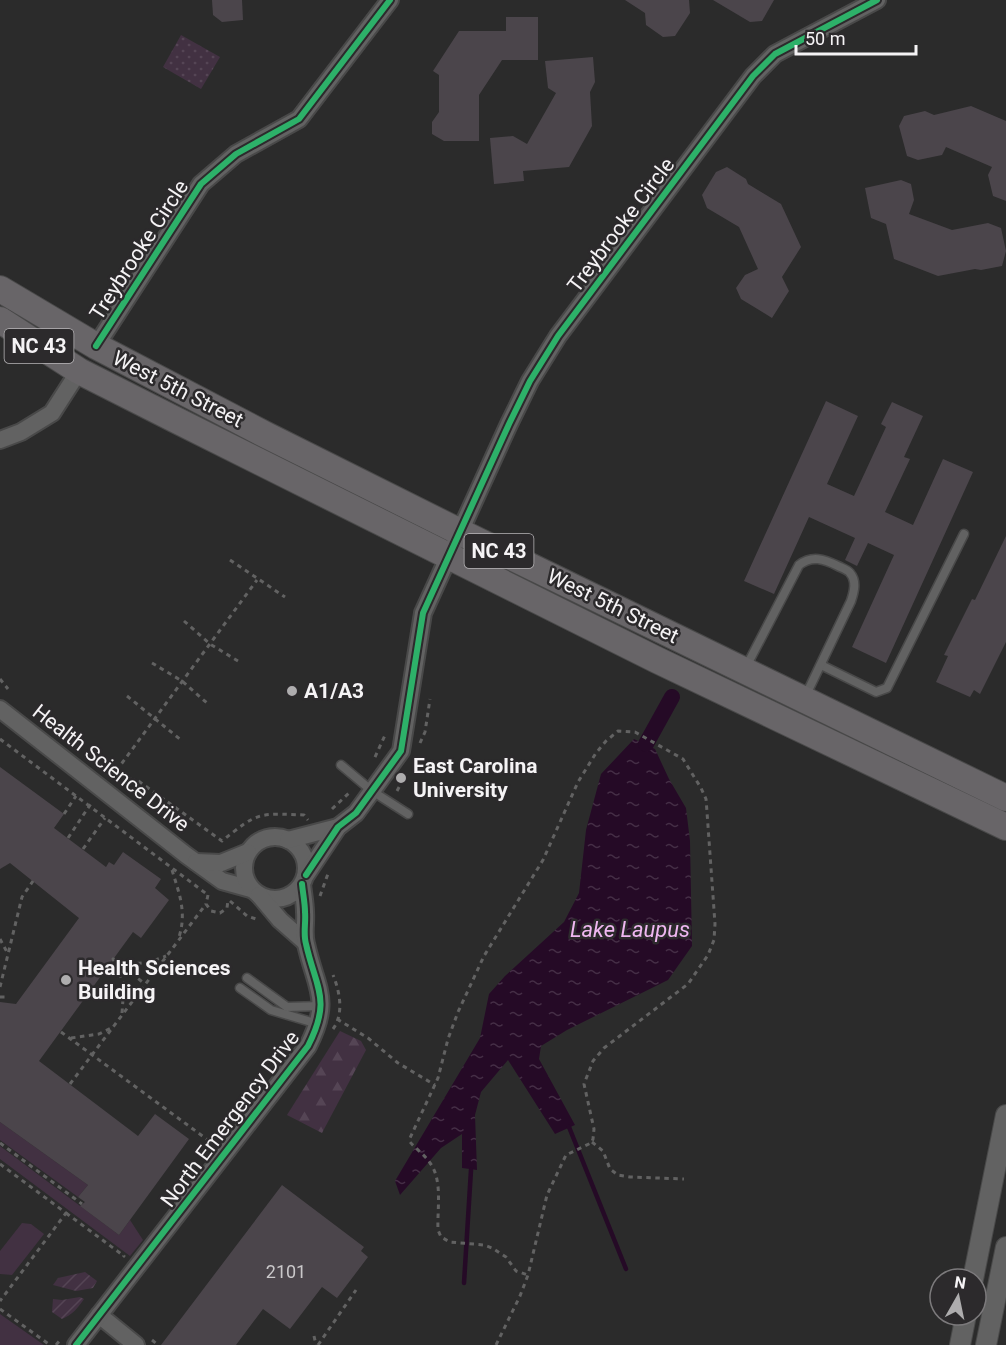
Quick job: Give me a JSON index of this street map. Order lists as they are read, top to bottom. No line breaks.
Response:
{"streets":{"main road":["NC 43","West 5th Street"],"street":["Treybrooke Circle","Health Science Drive","North Emergency Drive"]},"crossings":[["Treybrooke Circle","West 5th Street"],["Health Science Drive","North Emergency Drive"]],"water":["Lake Laupus"],"places":["A1/A3","East Carolina University","Health Sciences Building"],"house_numbers":["2101"],"scale_bar":"50 m","north":"top"}
